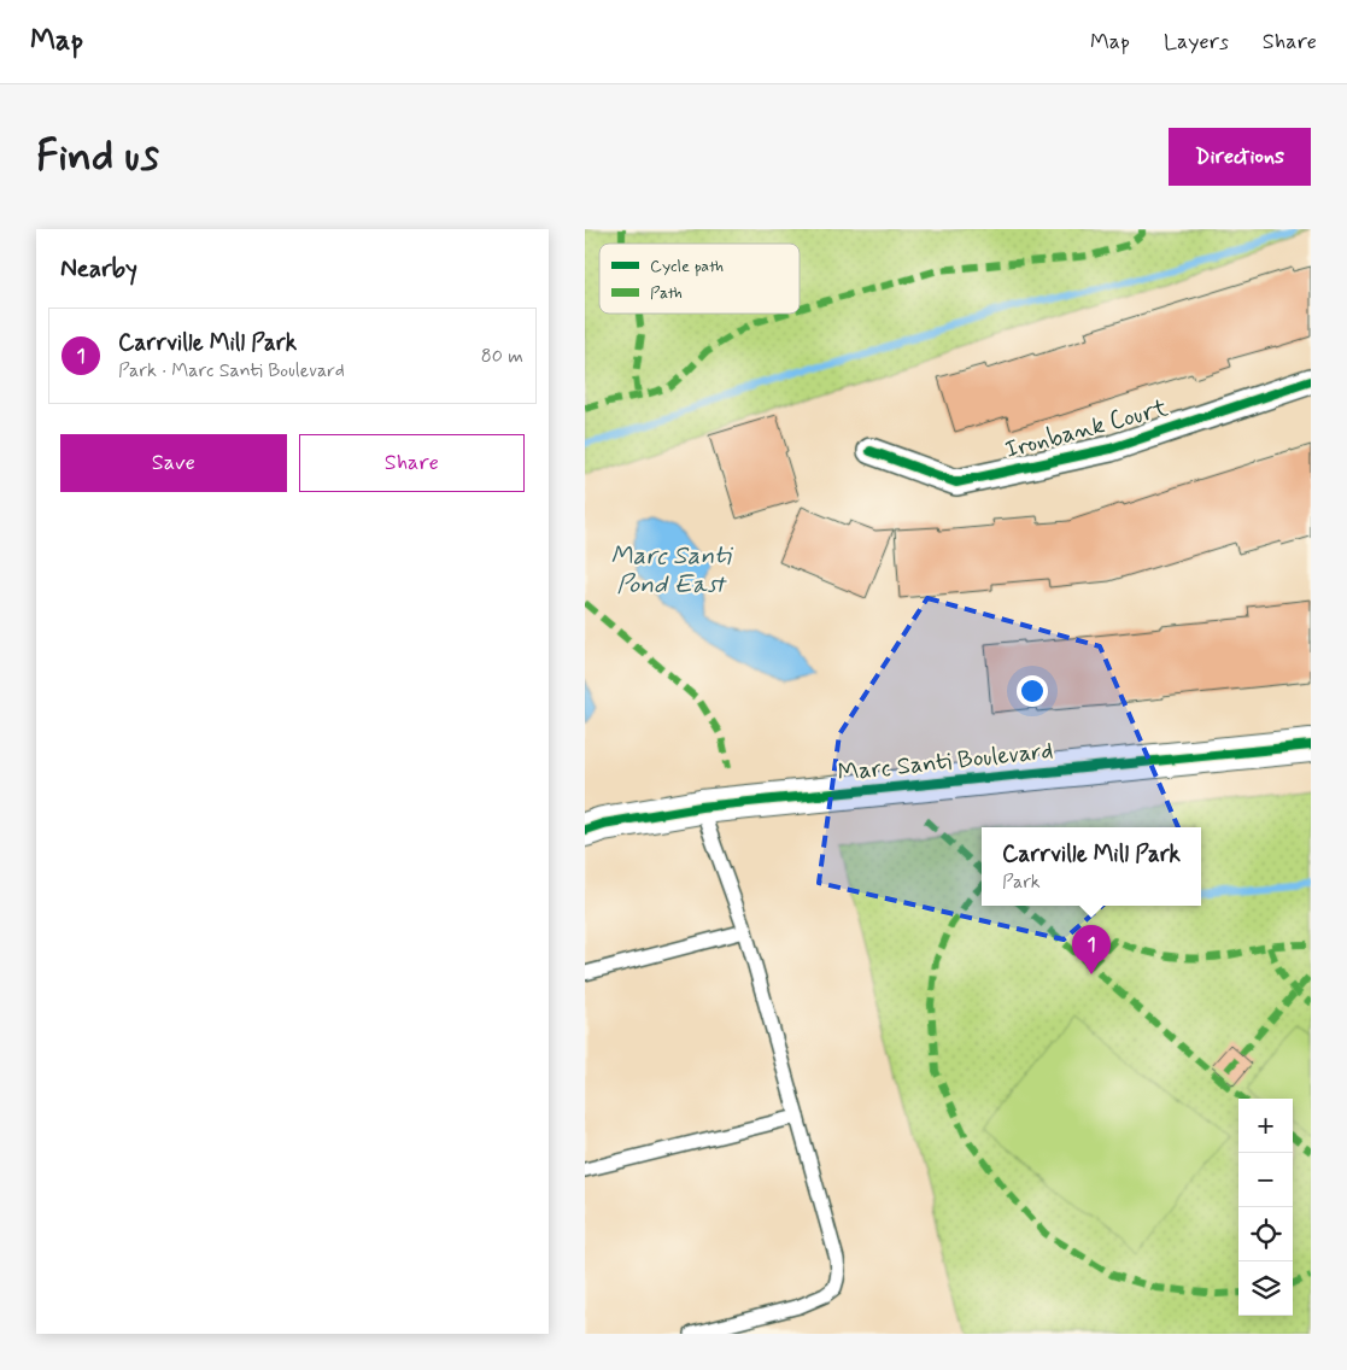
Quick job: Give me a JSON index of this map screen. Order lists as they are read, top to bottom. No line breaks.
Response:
{"streets":{"street":["Ironbank Court","Marc Santi Boulevard"]},"water":["Marc Santi Pond East"],"legend":["Cycle path","Path"],"page":{"header":"Map","nav":["Map","Layers","Share"],"buttons":["Directions",["Save","Share"]],"title":"Find us","heading":"Nearby","list":[{"mark":"1","name":"Carrville Mill Park","note":"Park · Marc Santi Boulevard","value":"80 m"}],"popup":["Carrville Mill Park","Park"],"pins":"1","map_buttons":["+","−"]}}
